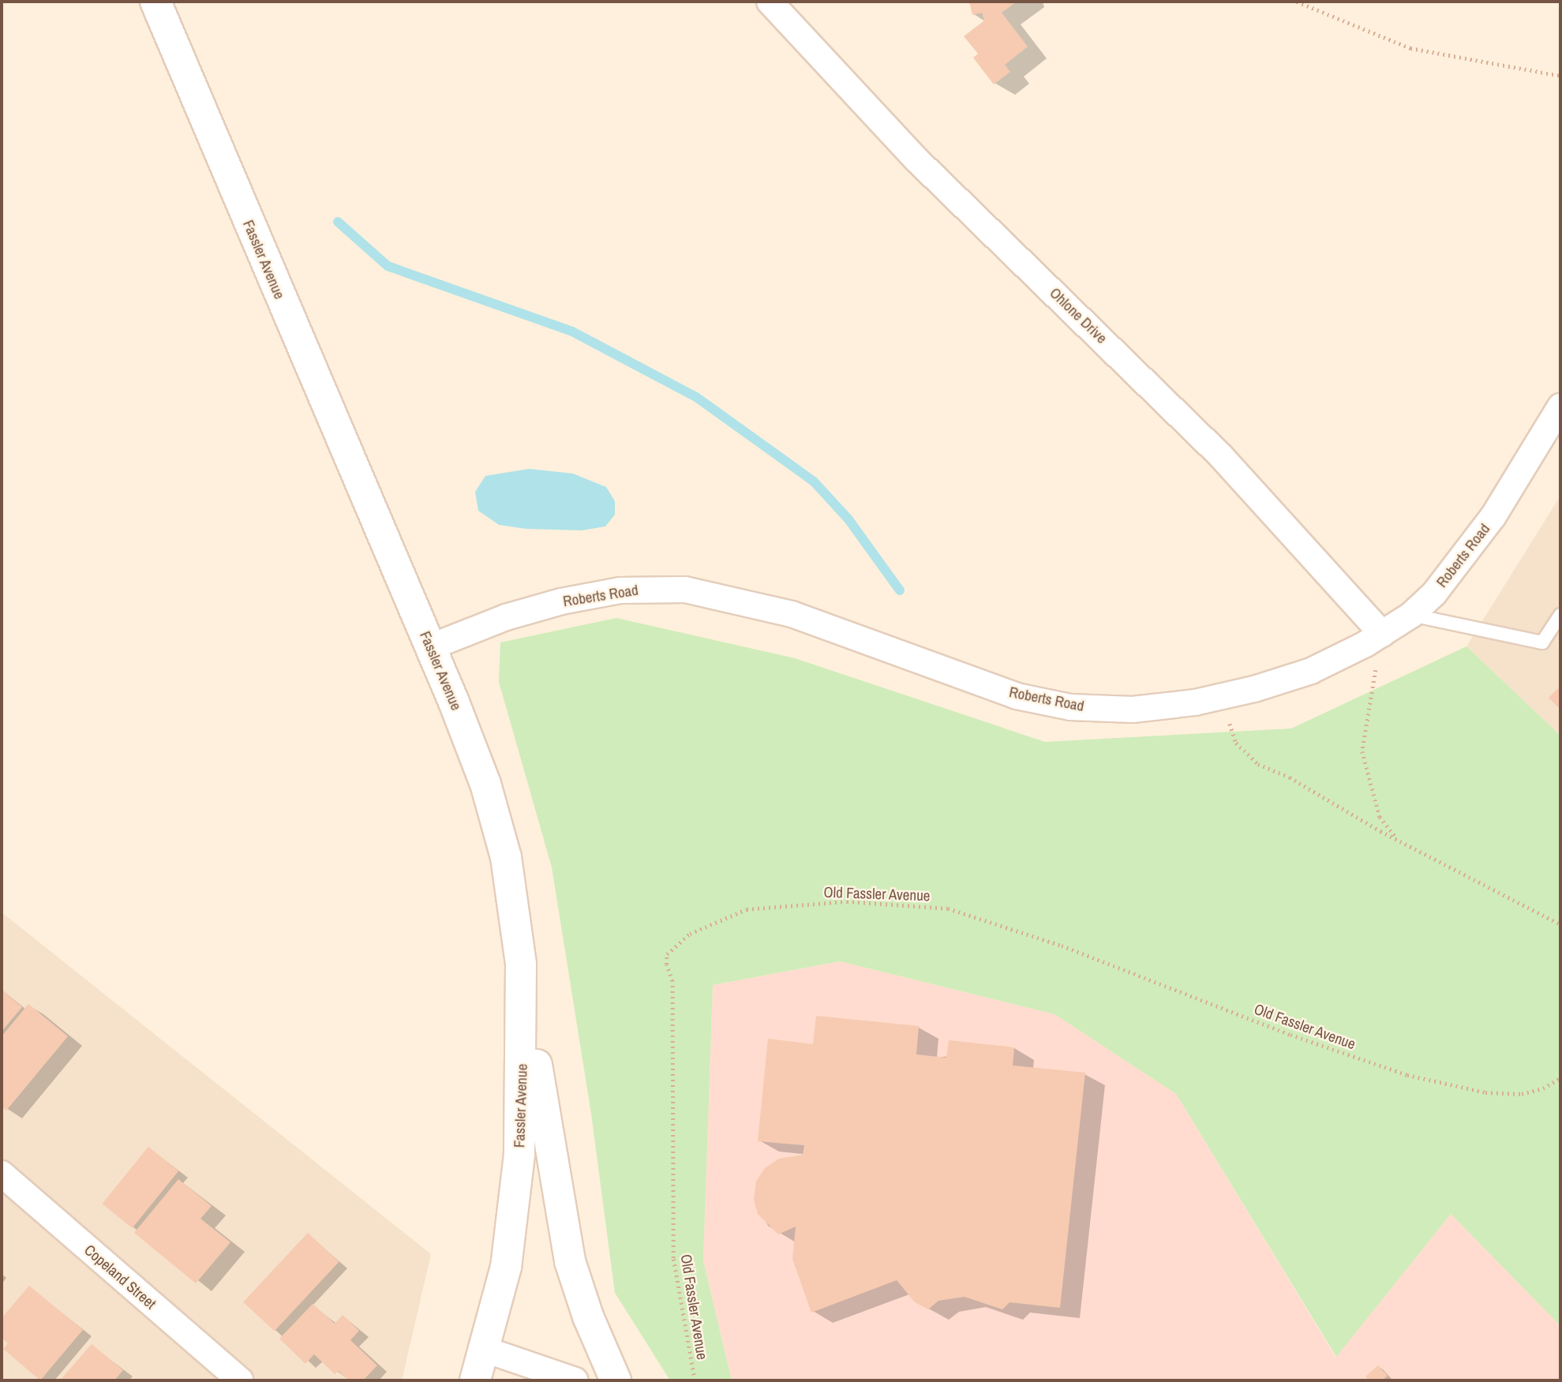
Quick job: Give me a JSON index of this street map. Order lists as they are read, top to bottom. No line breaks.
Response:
{"streets":{"street":["Fassler Avenue","Ohlone Drive","Roberts Road","Copeland Street"],"path":["Old Fassler Avenue"]},"crossings":[["Fassler Avenue","Roberts Road"],["Ohlone Drive","Roberts Road"]]}
